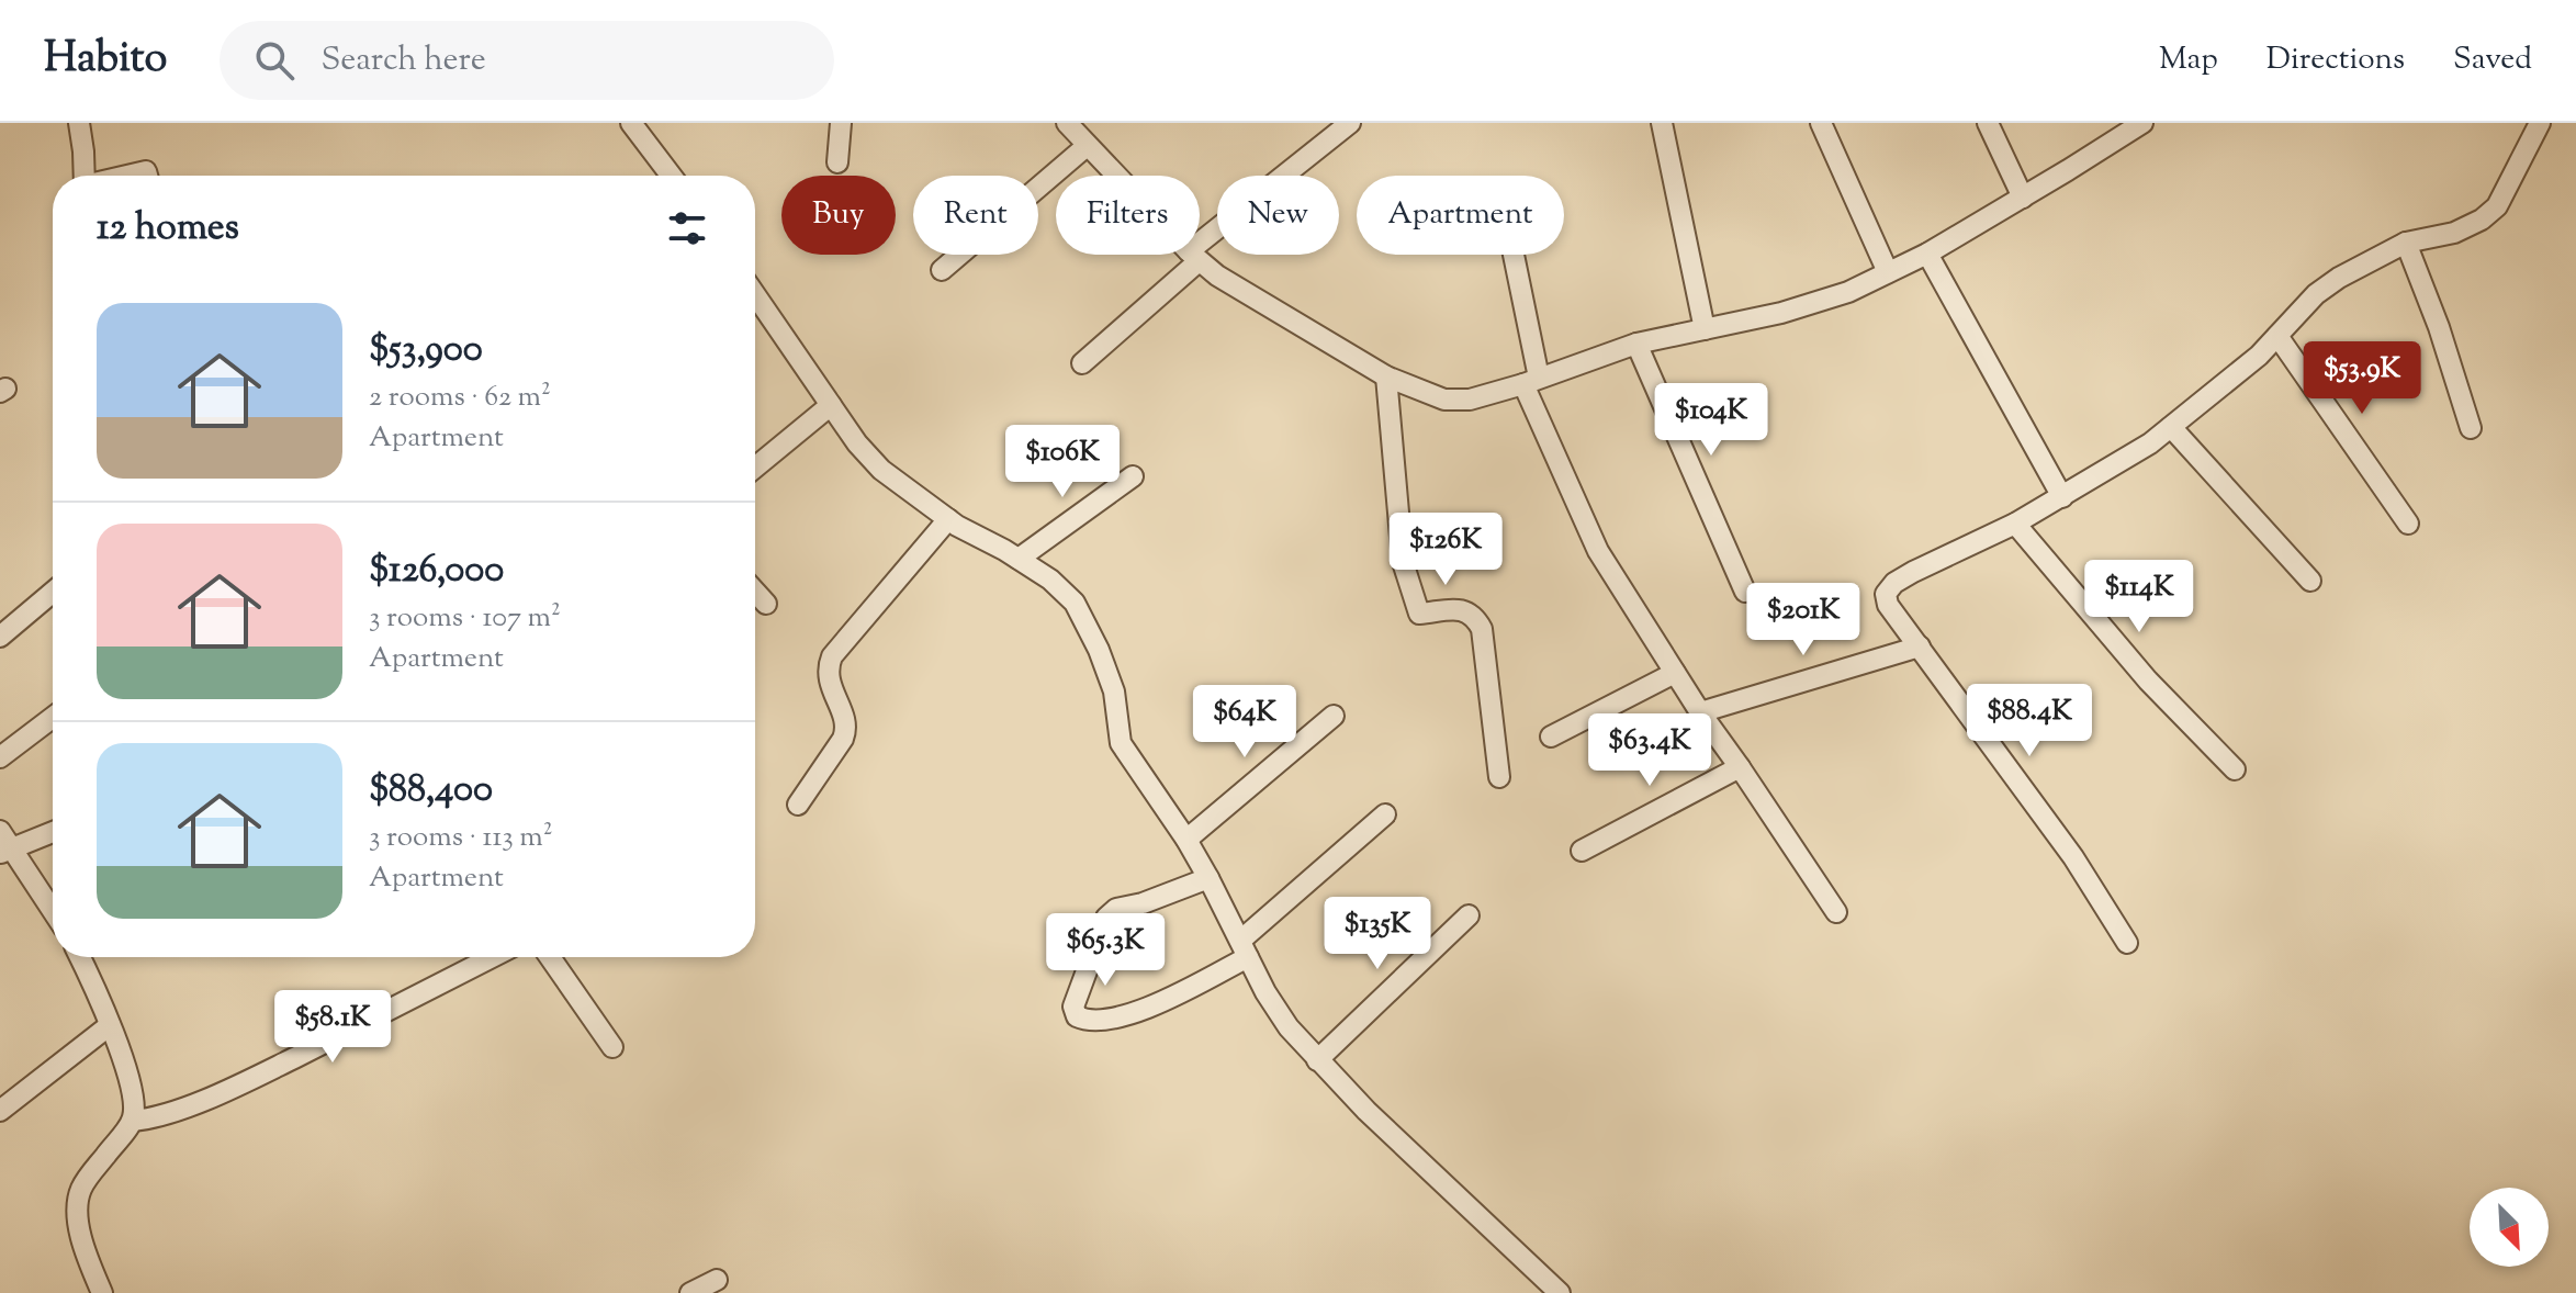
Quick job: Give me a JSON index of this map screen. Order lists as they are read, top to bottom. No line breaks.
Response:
{"north":"bottom right","page":{"header":"Habito","search":"Search here","nav":["Map","Directions","Saved"],"chip":["Buy","Rent","Filters","New","Apartment"],"heading":"12 homes","list":[{"name":"$53,900","note":"2 rooms · 62 m² · Apartment"},{"name":"$126,000","note":"3 rooms · 107 m² · Apartment"},{"name":"$88,400","note":"3 rooms · 113 m² · Apartment"}],"price":["$53.9K","$104K","$106K","$126K","$114K","$201K","$88.4K","$64K","$63.4K","$135K","$65.3K","$58.1K"]}}
